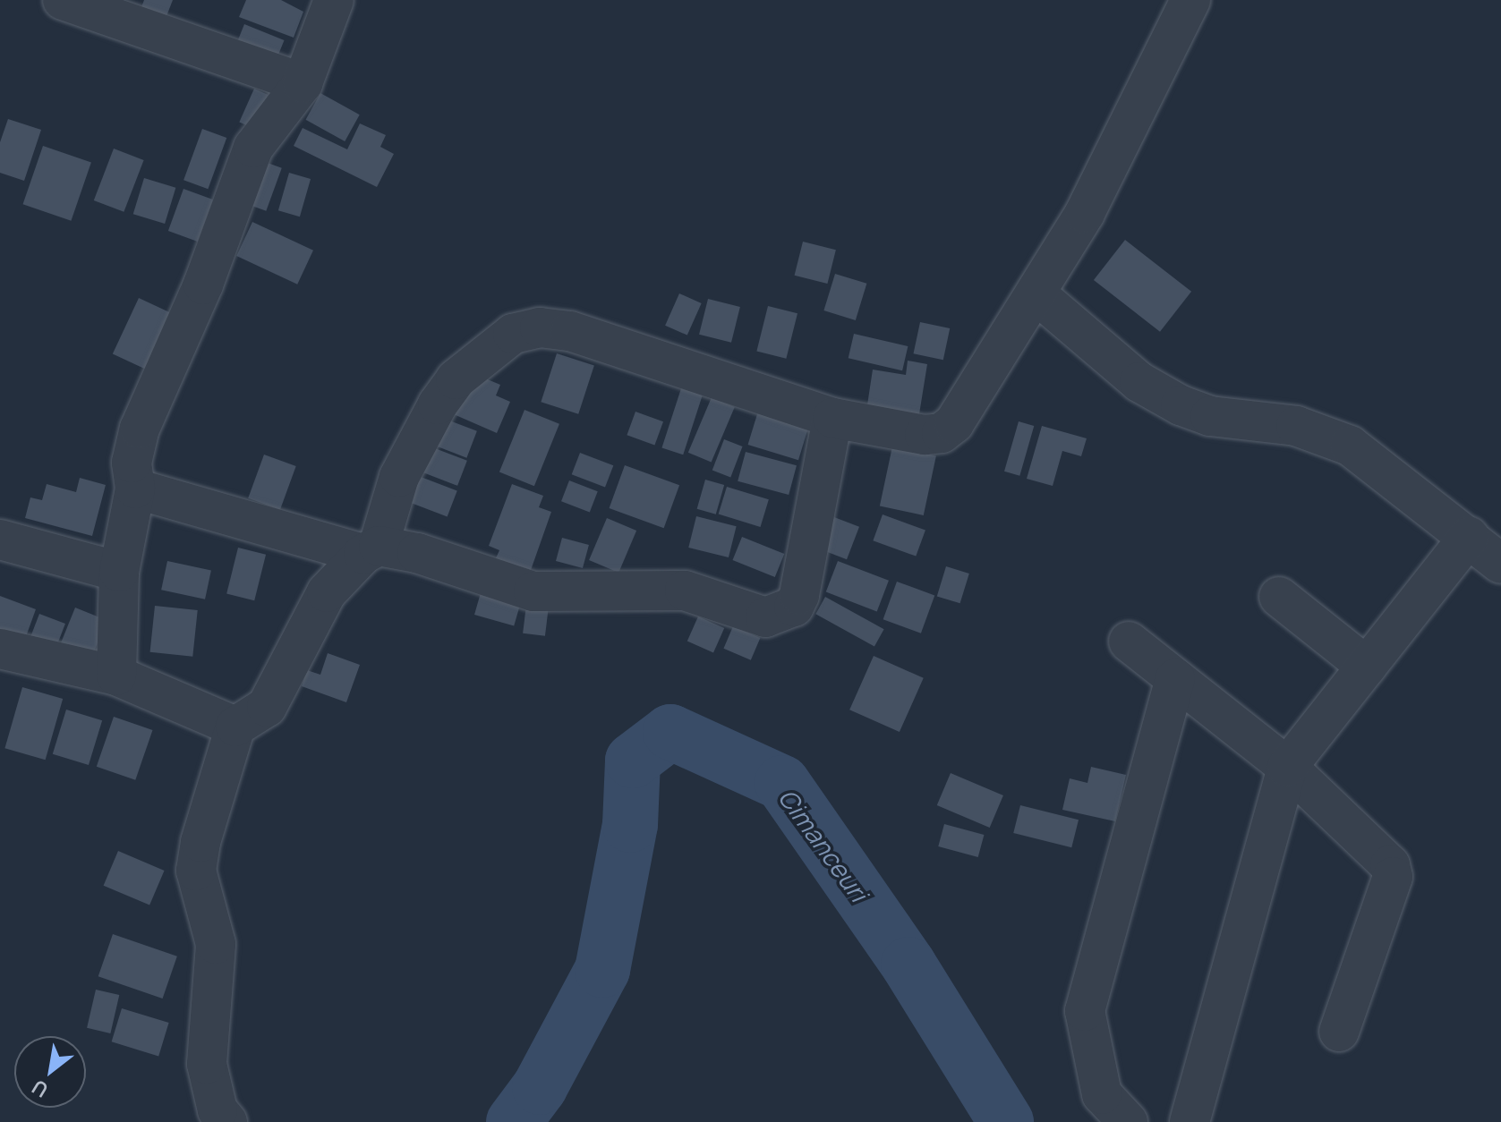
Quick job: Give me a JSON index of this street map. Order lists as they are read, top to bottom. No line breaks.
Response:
{"water":["Cimanceuri"],"north":"bottom left"}
